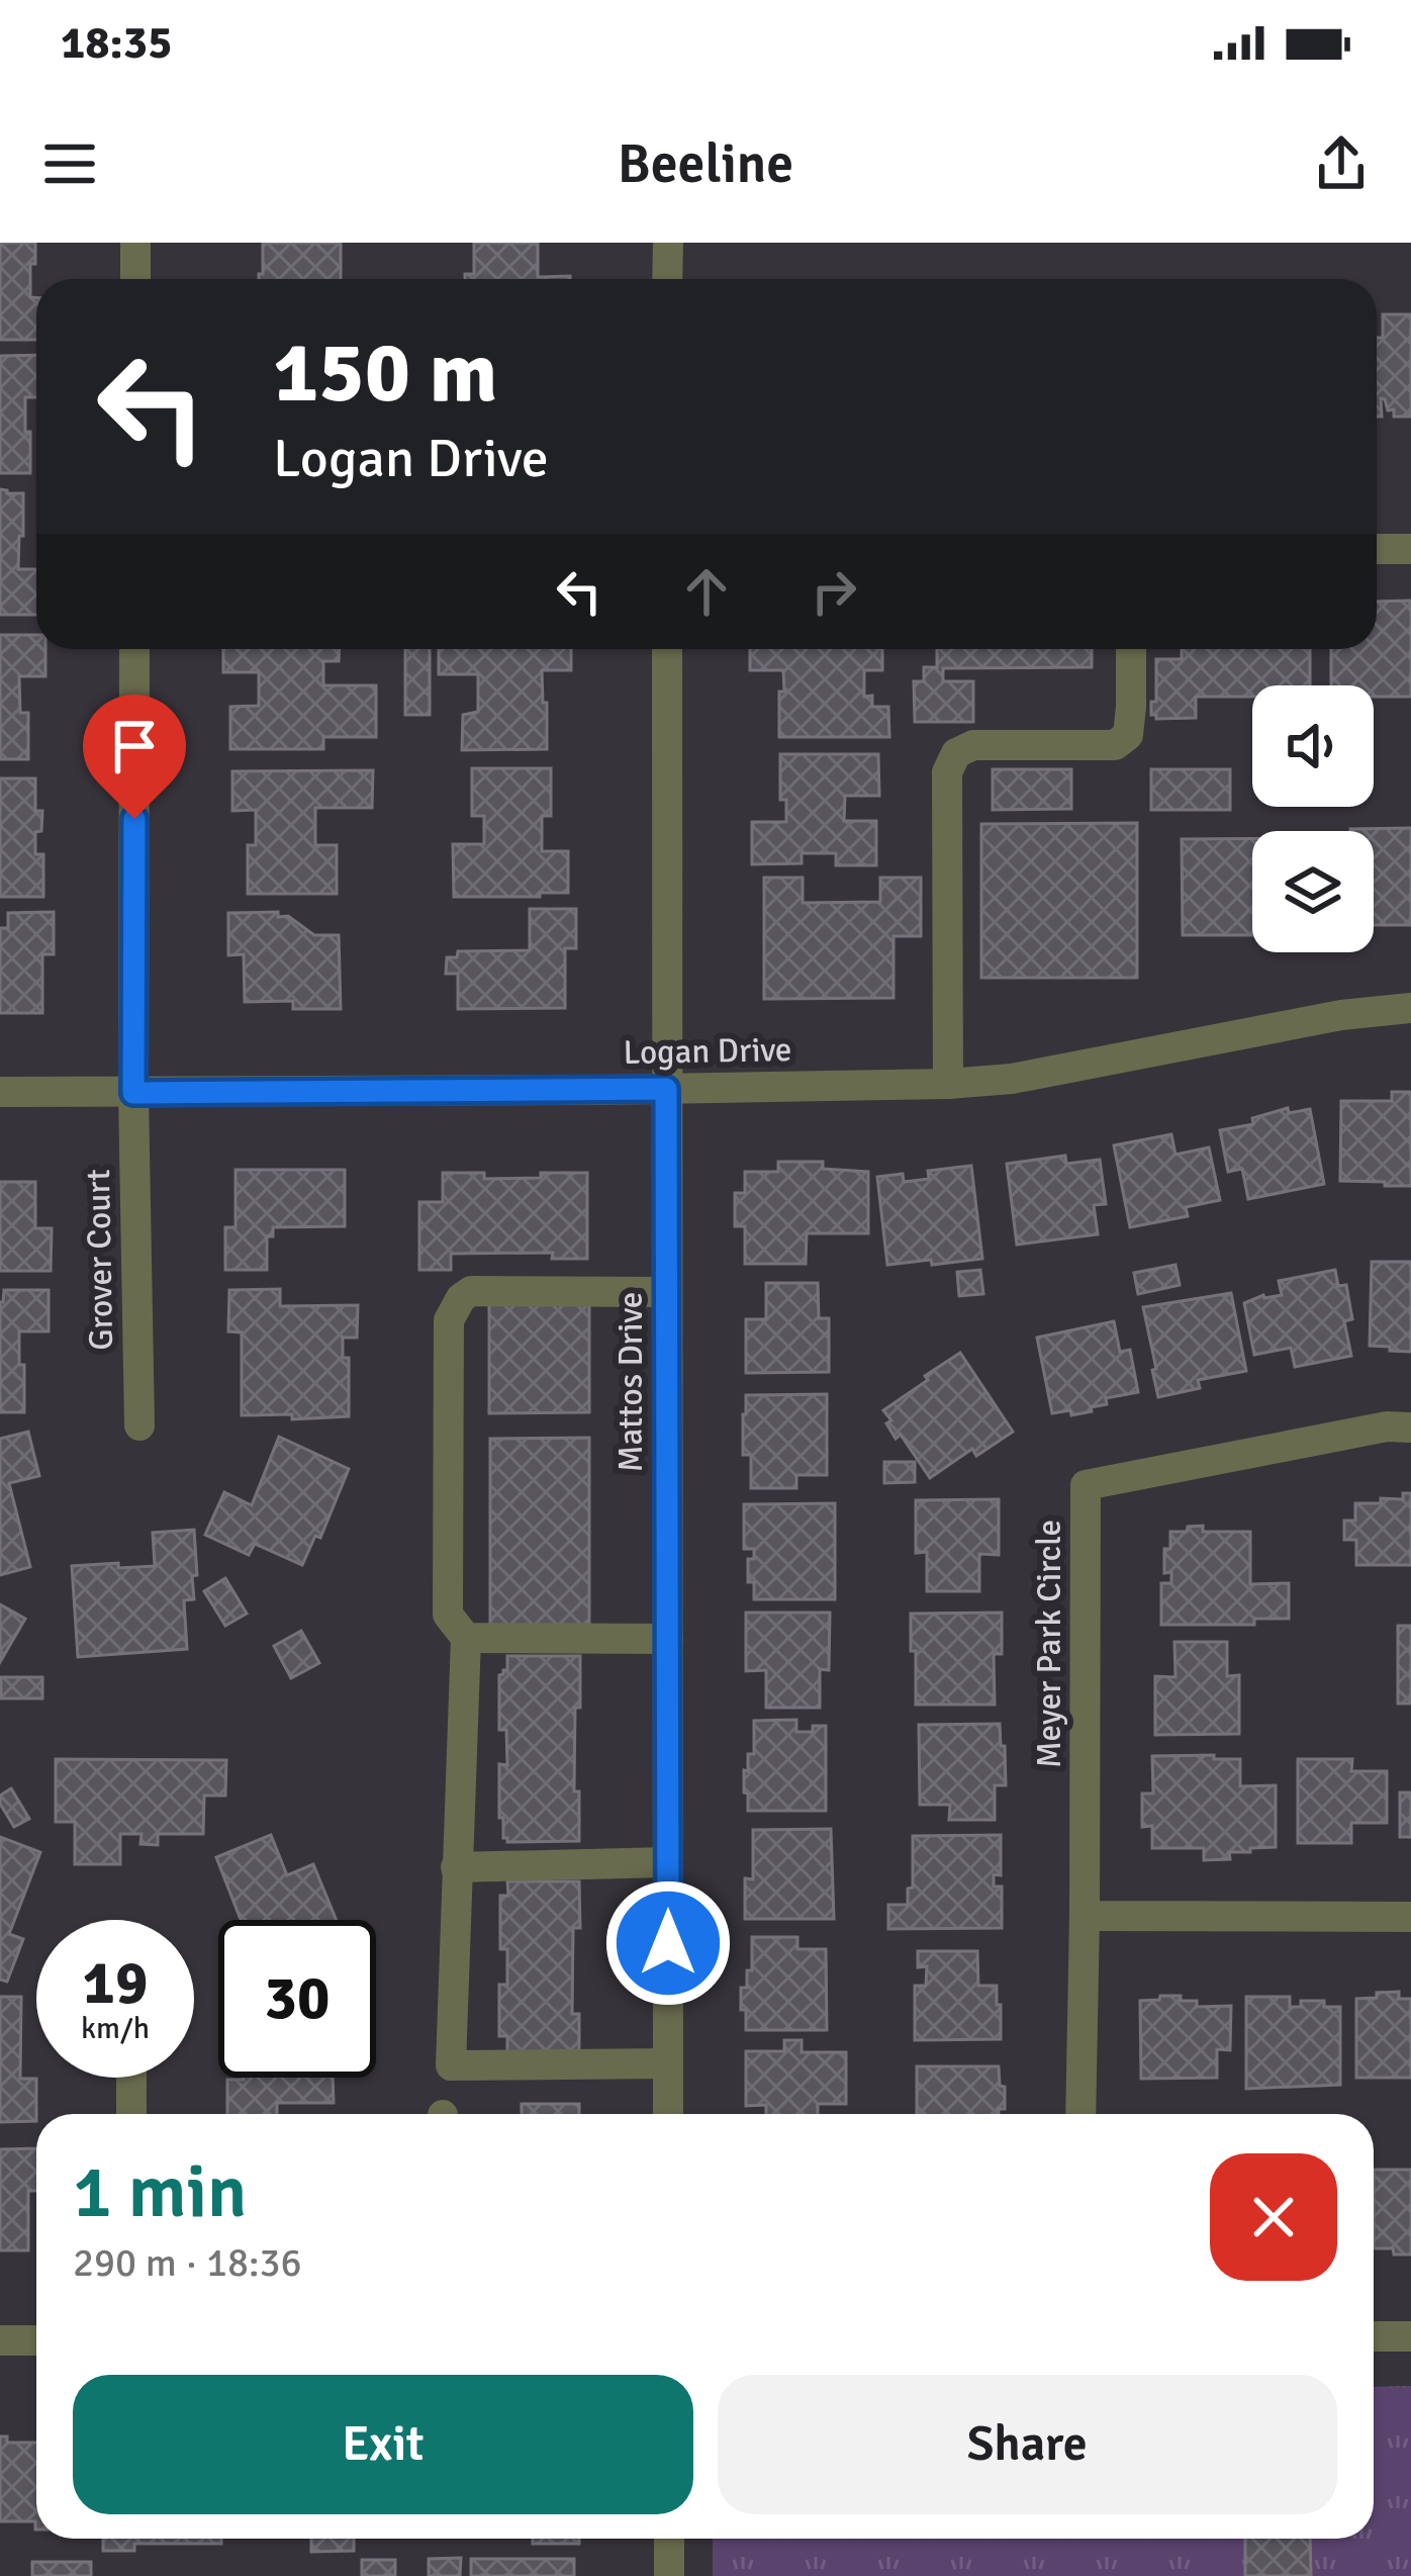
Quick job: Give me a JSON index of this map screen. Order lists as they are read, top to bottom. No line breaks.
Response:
{"streets":{"street":["Logan Drive","Grover Court","Mattos Drive","Meyer Park Circle"]},"crossings":[["Logan Drive","Grover Court"],["Logan Drive","Mattos Drive"]],"page":{"status":"18:35","header":"Beeline","turn":["150 m","Logan Drive"],"speed":"19 km/h","limit":"30","heading":["1 min","290 m · 18:36"],"buttons":["Exit","Share"]}}
